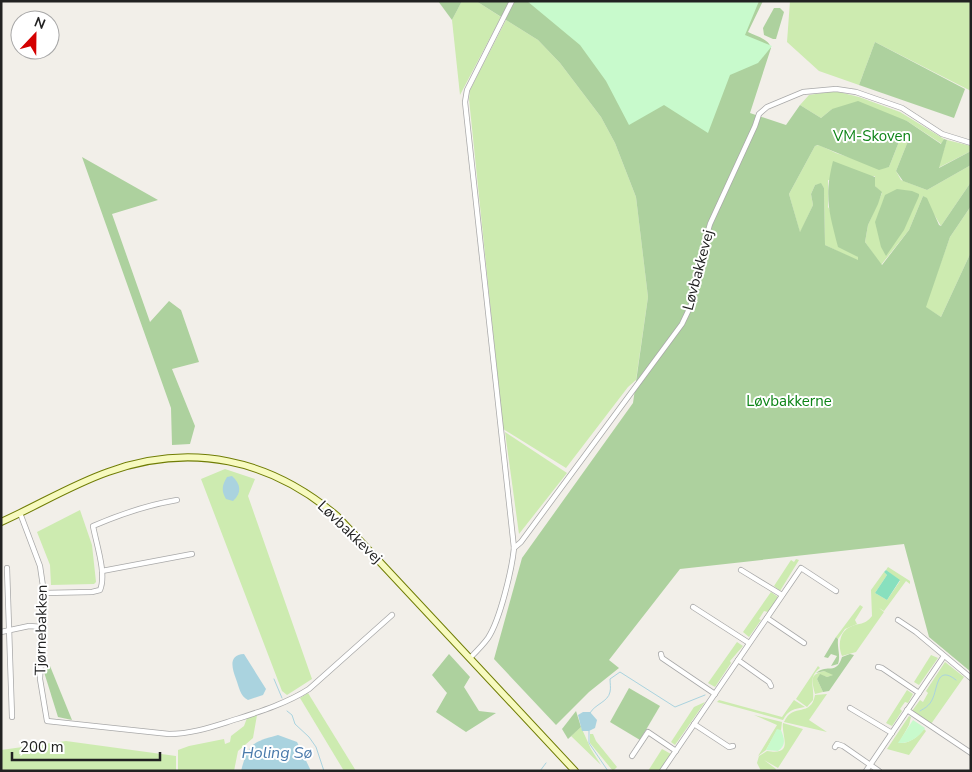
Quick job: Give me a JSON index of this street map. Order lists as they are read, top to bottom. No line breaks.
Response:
{"streets":{"street":["Løvbakkevej","Tjørnebakken"]},"crossings":[["Løvbakkevej","Tjørnebakken"]],"water":["Holing Sø"],"parks":["VM-Skoven","Løvbakkerne"],"scale_bar":"200 m","north":"top"}
